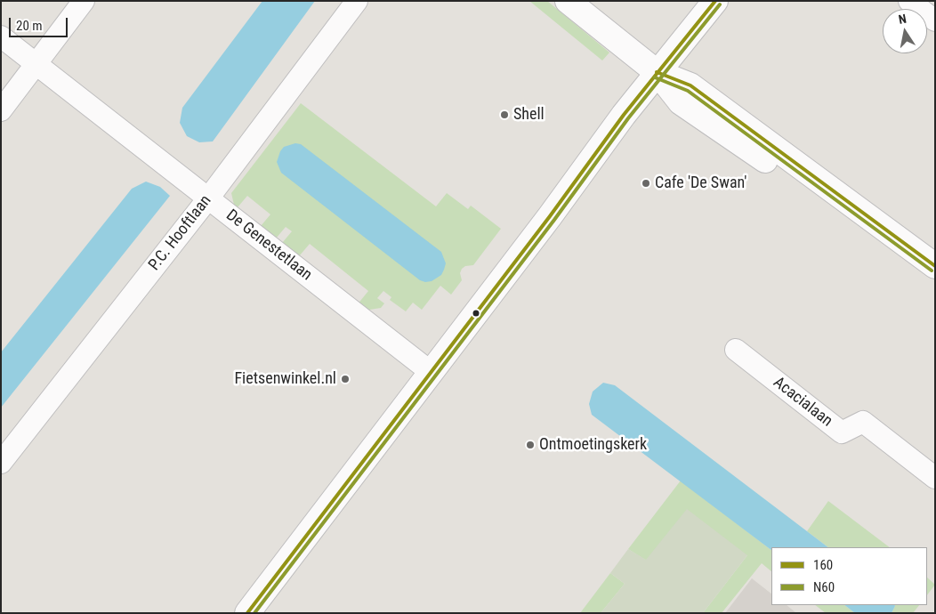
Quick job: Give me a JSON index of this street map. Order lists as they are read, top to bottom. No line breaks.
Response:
{"streets":{"street":["P.C. Hooftlaan","De Genestetlaan","Acacialaan"]},"crossings":[["P.C. Hooftlaan","De Genestetlaan"]],"places":["Shell","Cafe 'De Swan'","Fietsenwinkel.nl","Ontmoetingskerk"],"lines":["transit line 160","transit line N60"],"legend":["160","N60"],"scale_bar":"20 m","north":"top"}
